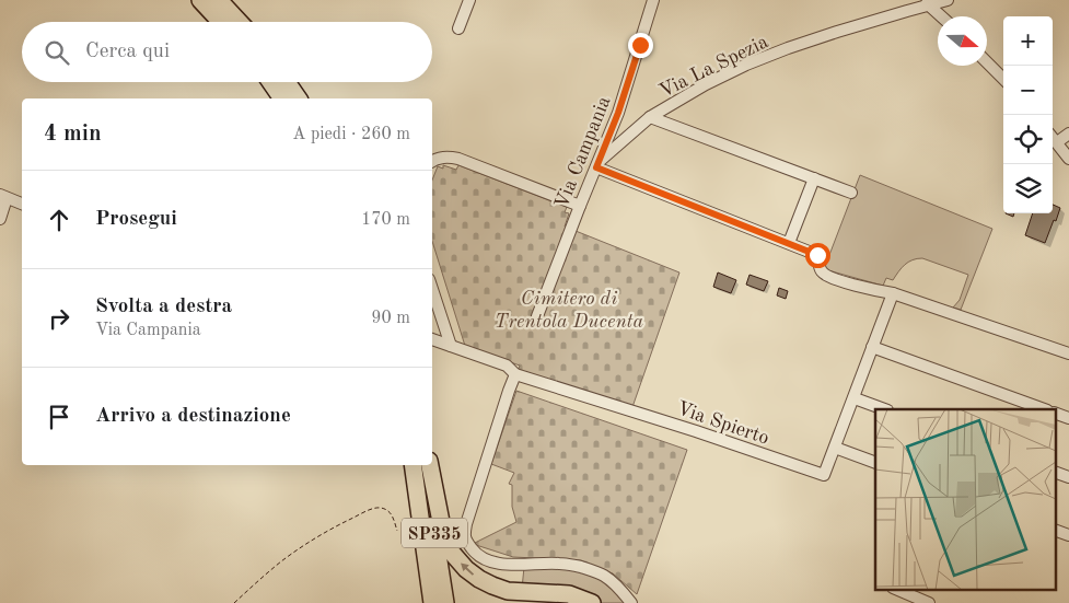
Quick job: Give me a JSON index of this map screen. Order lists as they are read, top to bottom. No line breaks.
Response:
{"streets":{"highway":["SP335"],"street":["Via La Spezia","Via Campania","Via Spierto"]},"crossings":[["Via La Spezia","Via Campania"]],"parks":["Cimitero di Trentola Ducenta"],"north":"right","page":{"map_buttons":["+","−"],"search":"Cerca qui","heading":["4 min","A piedi · 260 m"],"list":[["Prosegui","170 m"],["Svolta a destra","Via Campania","90 m"],"Arrivo a destinazione"]}}
